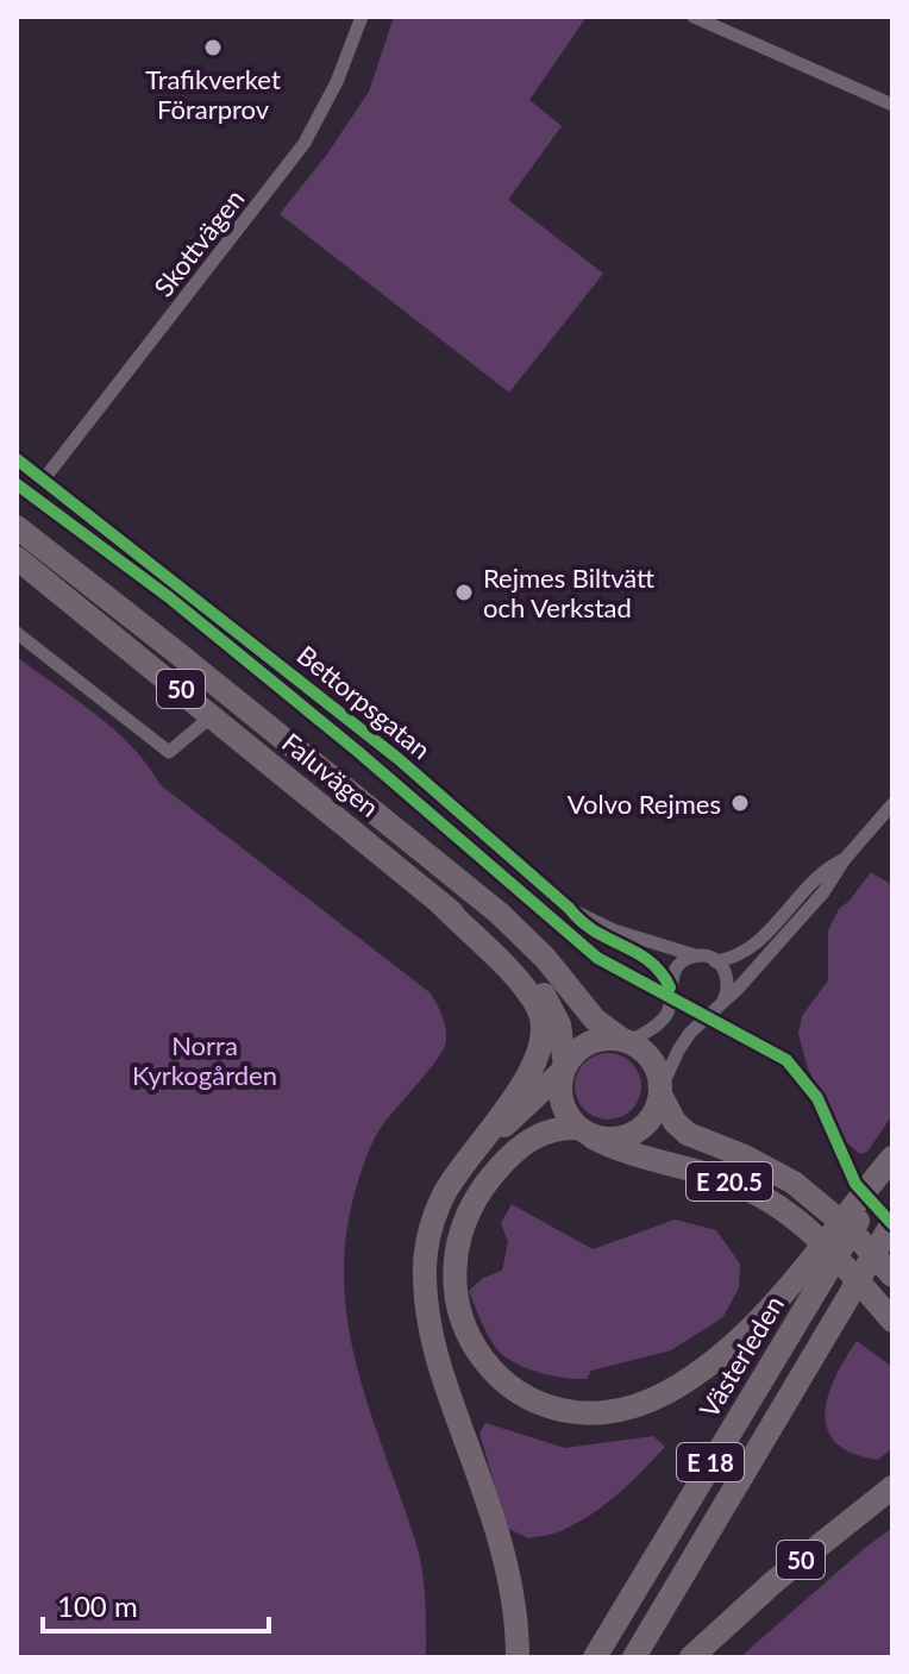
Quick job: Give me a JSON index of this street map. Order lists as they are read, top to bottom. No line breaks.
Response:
{"streets":{"highway":["50","Faluvägen","E 20.5","Västerleden","E 18"],"street":["Skottvägen","Bettorpsgatan"]},"crossings":[["Skottvägen","Bettorpsgatan"],["50","Faluvägen"],["50","E 20.5"],["50","E 18"],["Faluvägen","E 20.5"],["Faluvägen","E 18"],["E 20.5","E 18"],["Västerleden","E 18"]],"parks":["Norra Kyrkogården"],"places":["Trafikverket Förarprov","Rejmes Biltvätt och Verkstad","Volvo Rejmes"],"scale_bar":"100 m"}
